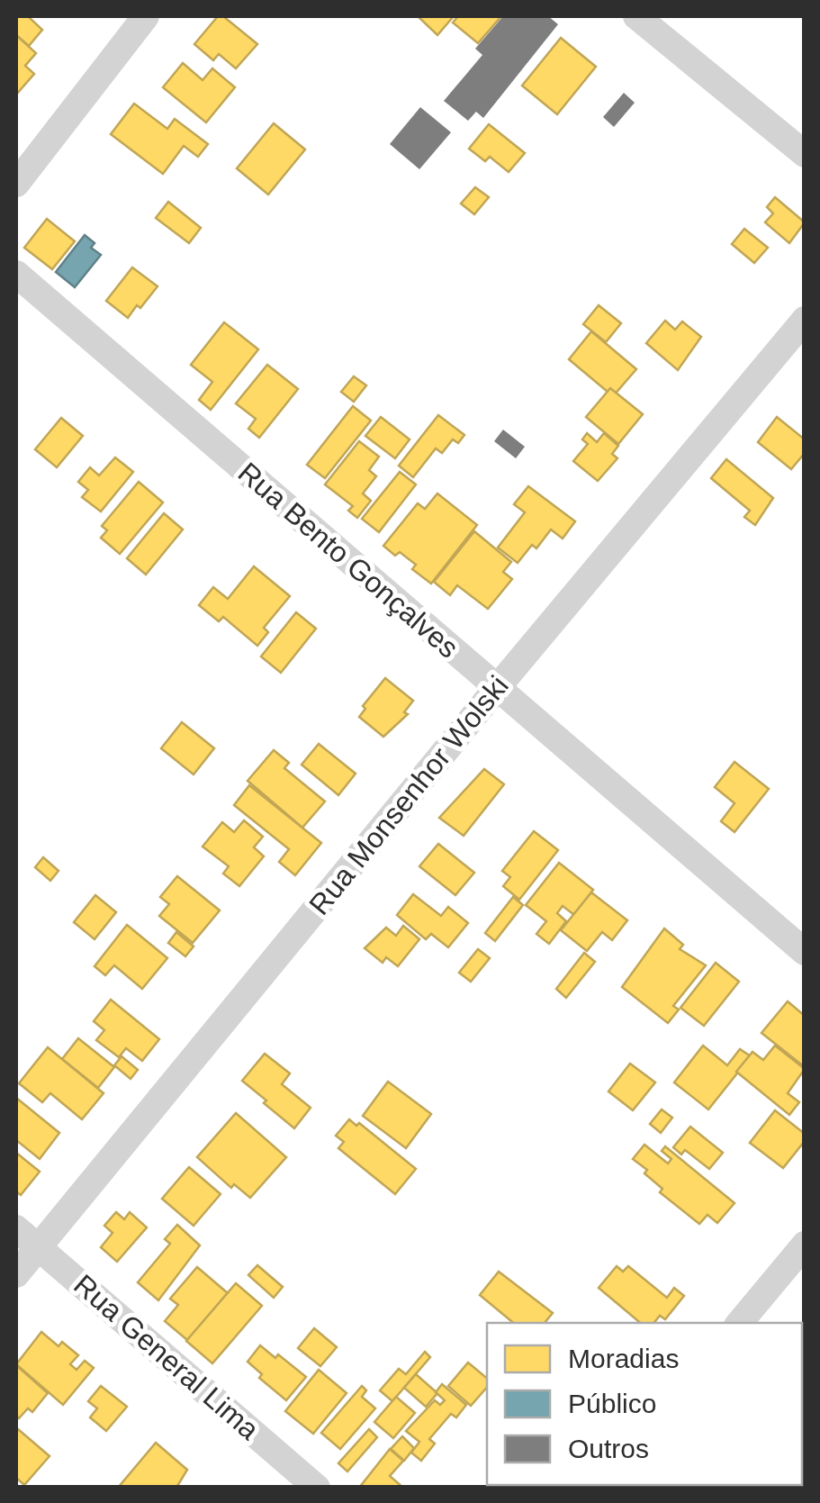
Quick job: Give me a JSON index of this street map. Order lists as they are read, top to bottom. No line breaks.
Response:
{"streets":{"street":["Rua Bento Gonçalves","Rua Monsenhor Wolski","Rua General Lima"]},"crossings":[["Rua Bento Gonçalves","Rua Monsenhor Wolski"],["Rua Monsenhor Wolski","Rua General Lima"]],"legend":["Moradias","Público","Outros"]}
